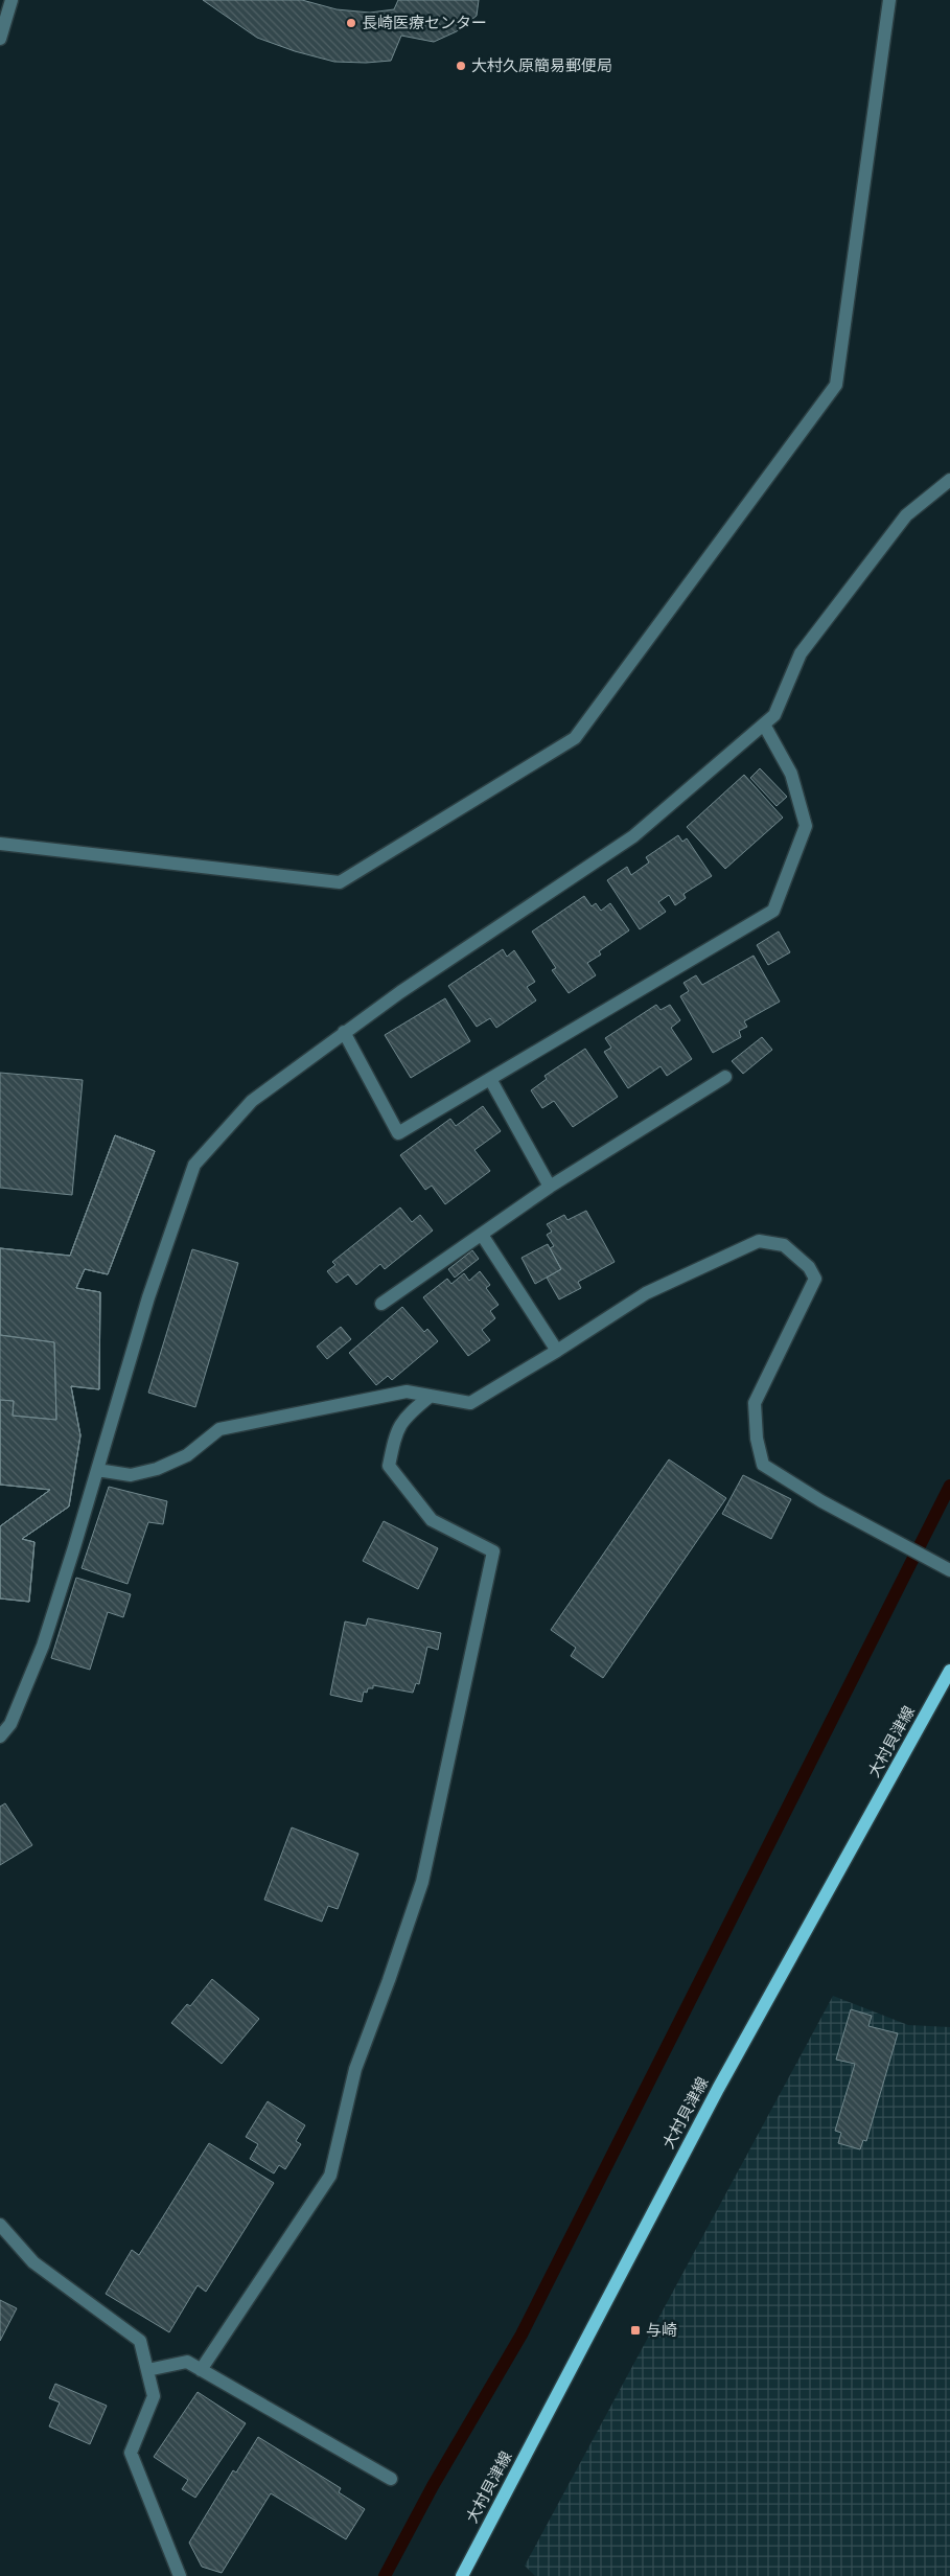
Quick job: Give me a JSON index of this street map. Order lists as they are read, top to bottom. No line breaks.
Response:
{"streets":{"main road":["大村貝津線"]},"places":{"other":["長崎医療センター","大村久原簡易郵便局"],"transit":["与崎"]}}
